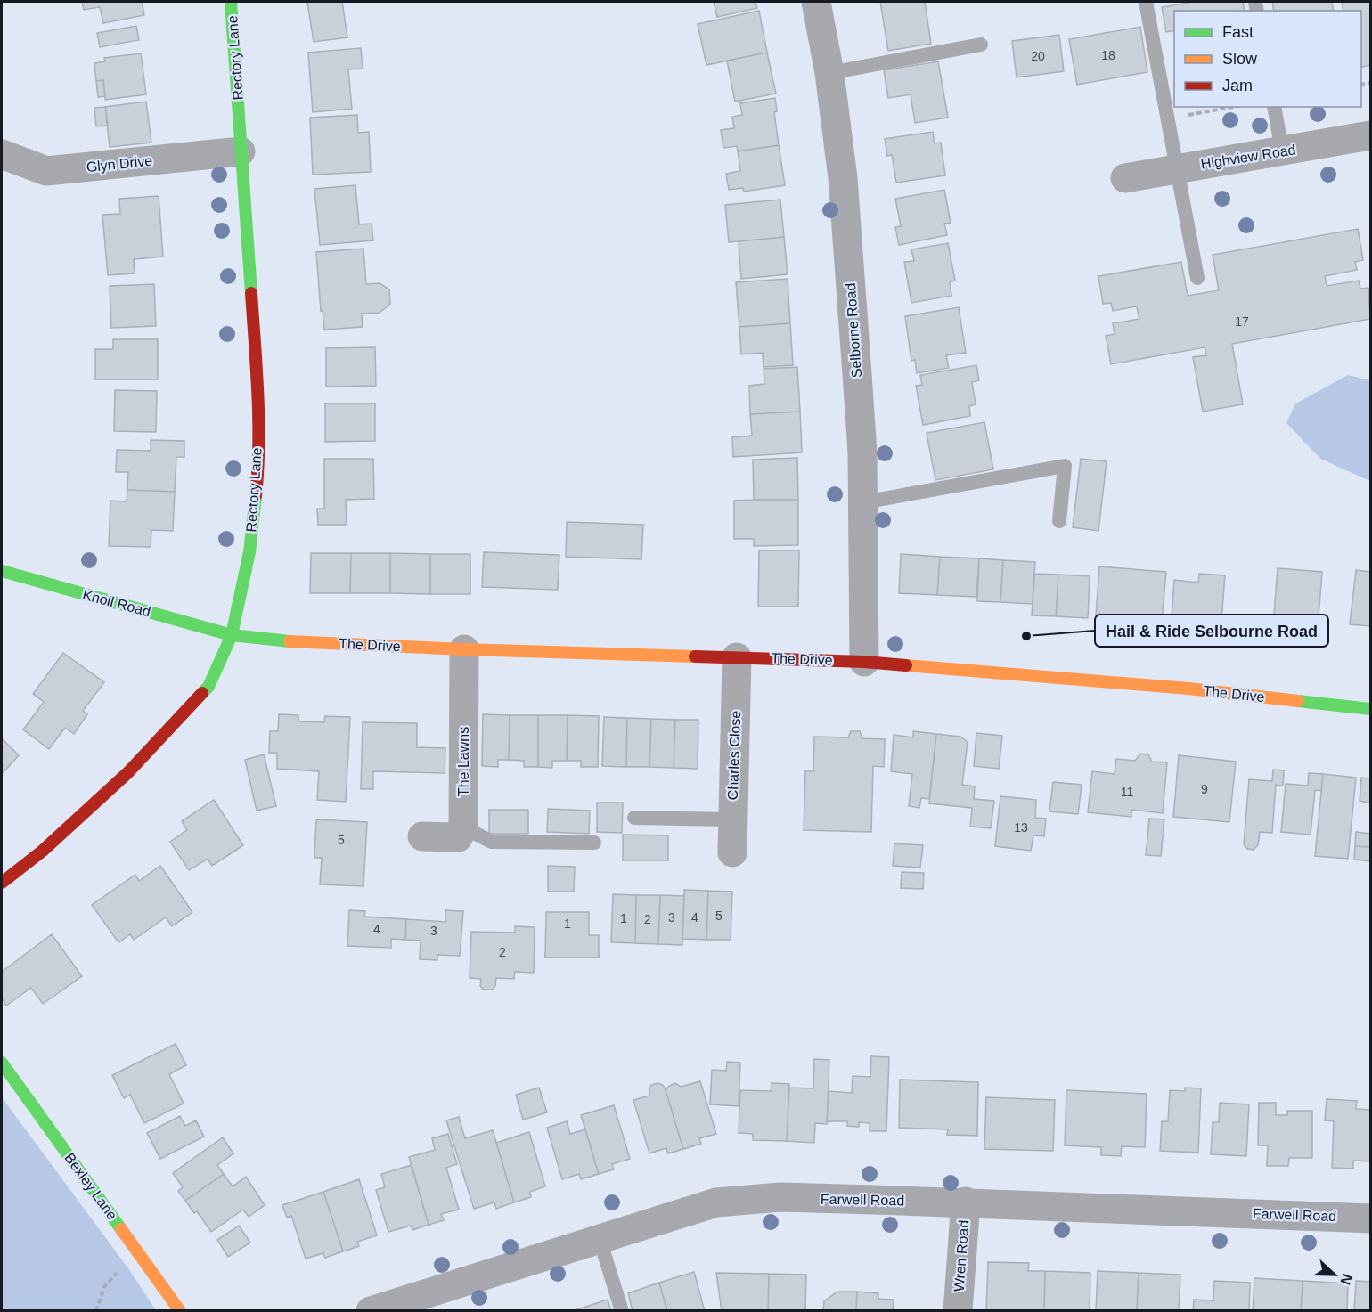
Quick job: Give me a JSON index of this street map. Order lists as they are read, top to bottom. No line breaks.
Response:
{"streets":{"street":["Rectory Lane","Highview Road","Glyn Drive","Selborne Road","Knoll Road","The Drive","Charles Close","The Lawns","Bexley Lane","Farwell Road","Wren Road"]},"crossings":[["Rectory Lane","Glyn Drive"],["Rectory Lane","Knoll Road"],["Rectory Lane","The Drive"],["Selborne Road","The Drive"],["Knoll Road","The Drive"],["The Drive","Charles Close"],["The Drive","The Lawns"],["Farwell Road","Wren Road"]],"places":["Hail & Ride Selbourne Road"],"house_numbers":["18","20","17","9","11","13","5","5","3","4","1","2","1","4","3","2"],"legend":["Fast","Slow","Jam"],"north":"right"}
